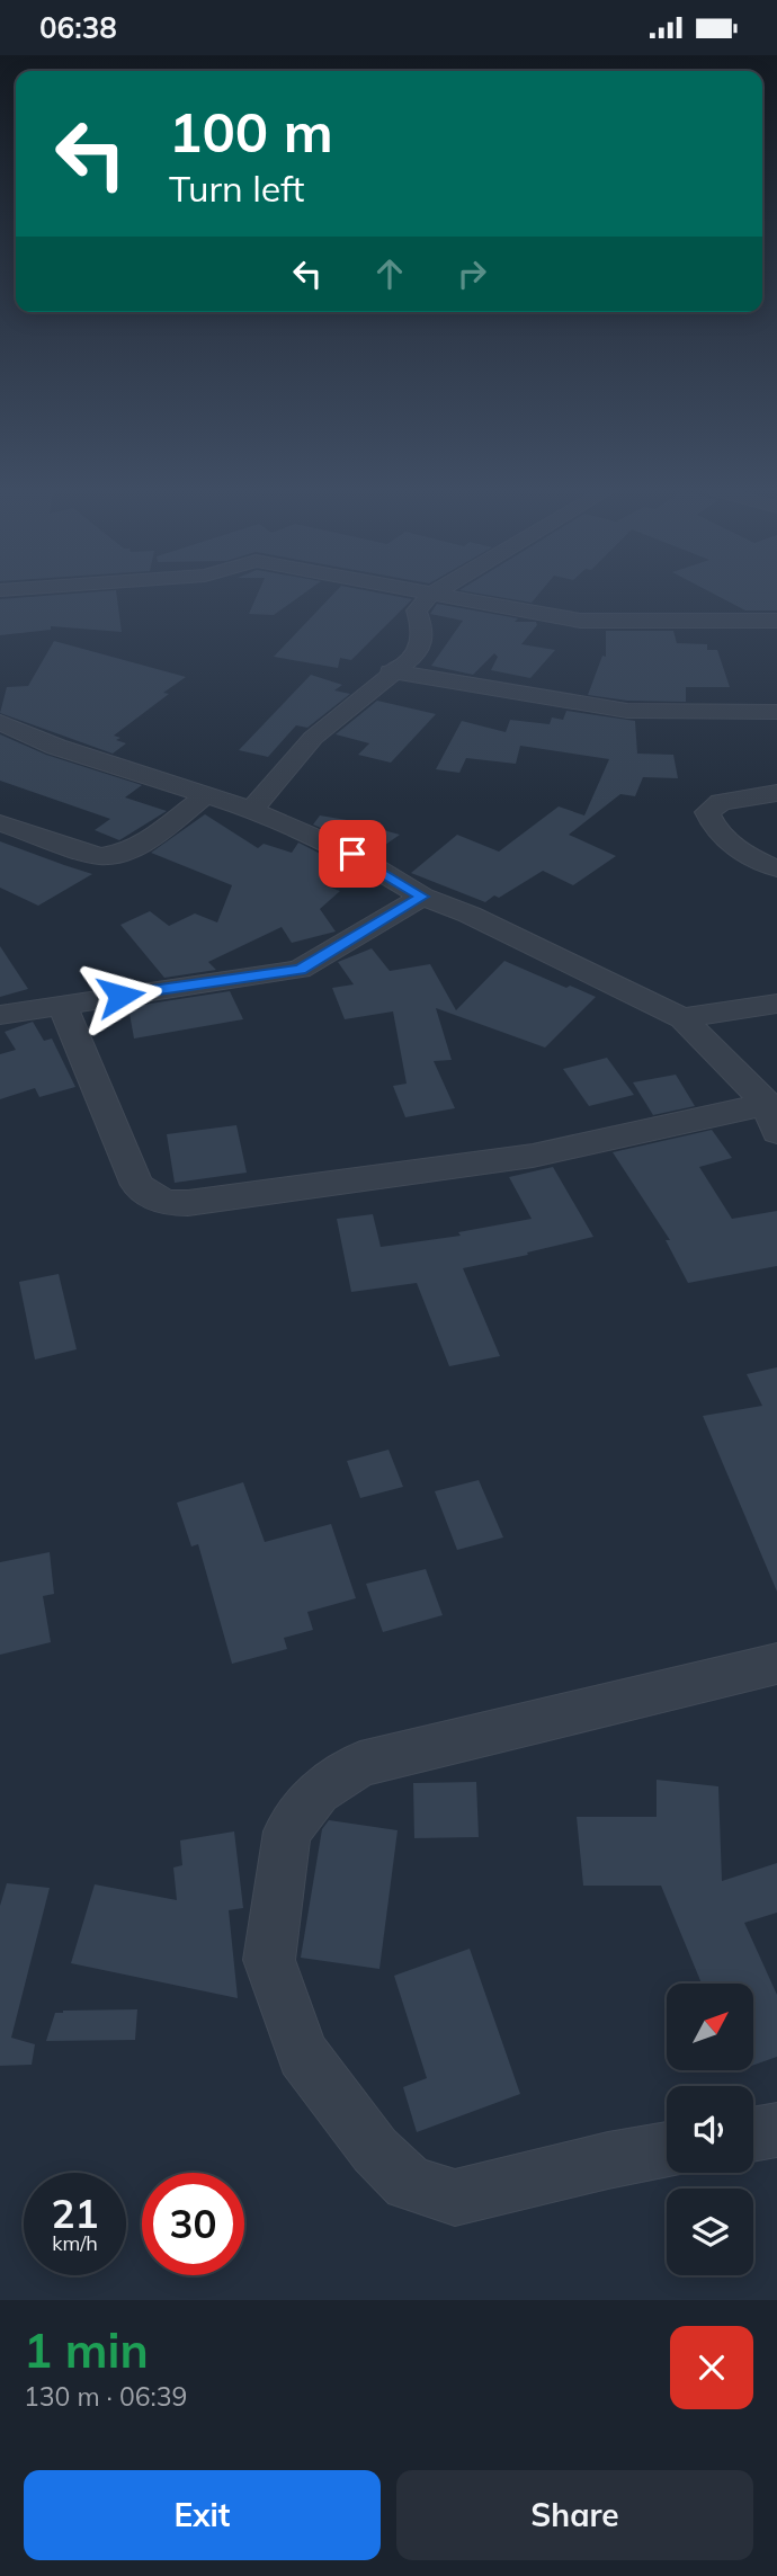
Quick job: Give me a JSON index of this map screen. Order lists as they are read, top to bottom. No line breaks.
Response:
{"north":"top right","page":{"status":"06:38","turn":["100 m","Turn left"],"speed":"21 km/h","limit":"30","heading":["1 min","130 m · 06:39"],"buttons":["Exit","Share"]}}
